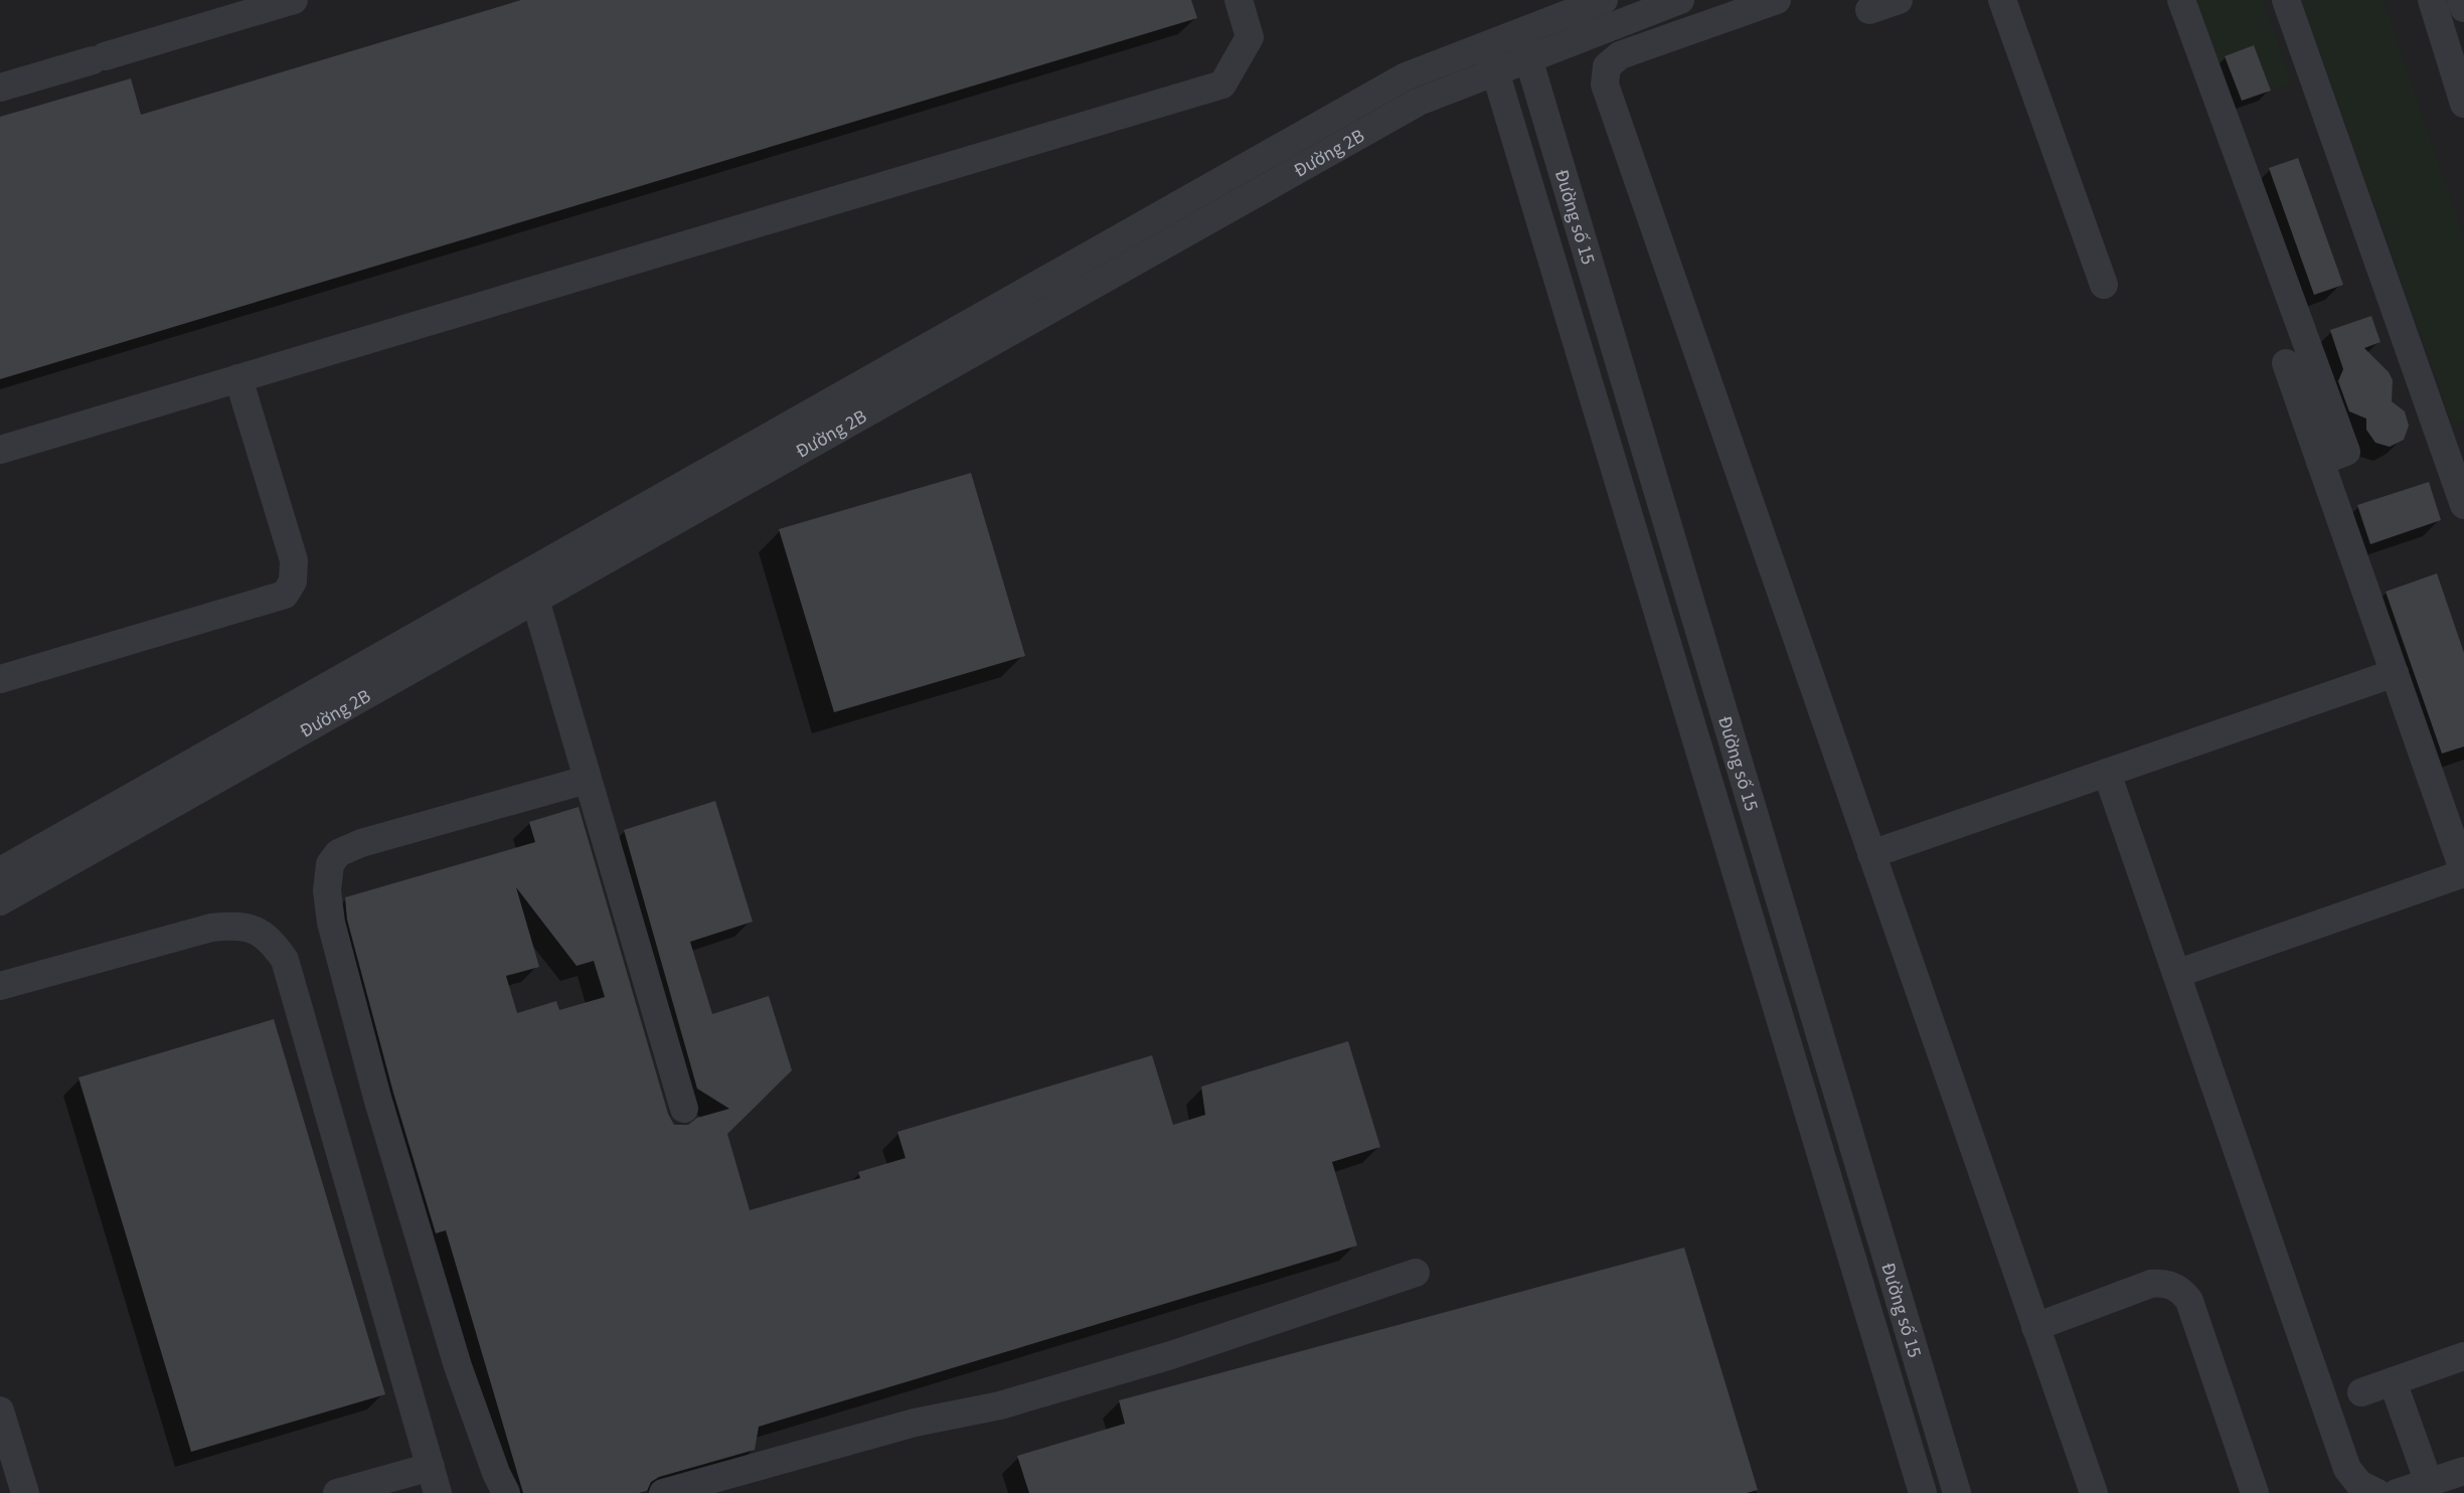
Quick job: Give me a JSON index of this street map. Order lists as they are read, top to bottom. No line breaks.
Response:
{"streets":{"street":["Đường 2B","Đường số 15"]},"crossings":[["Đường 2B","Đường số 15"]]}
